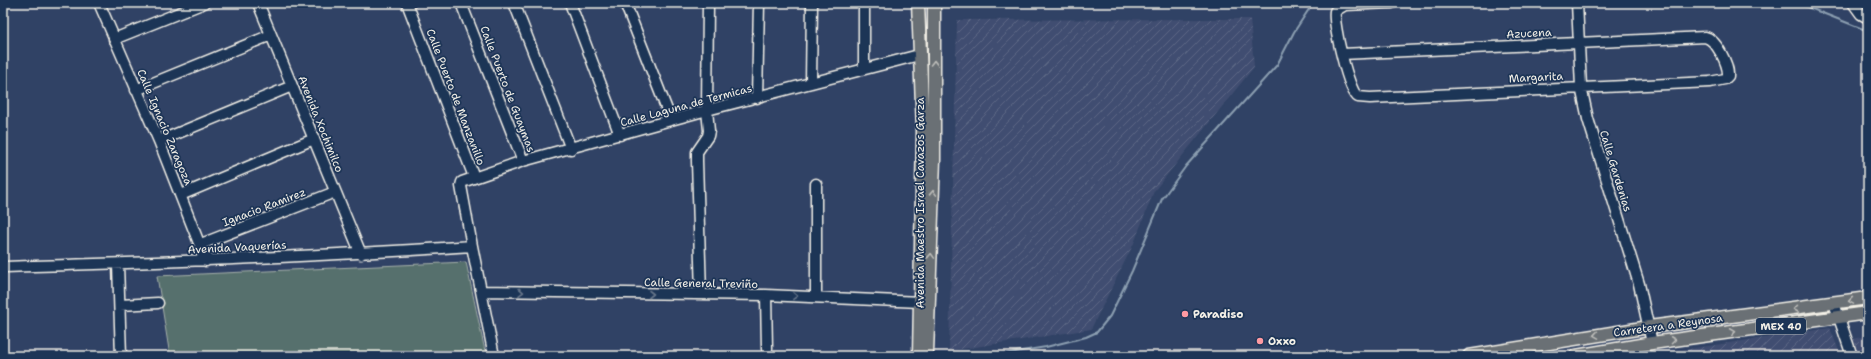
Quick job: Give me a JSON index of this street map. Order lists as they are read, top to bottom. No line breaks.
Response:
{"streets":{"main road":["Avenida Maestro Israel Cavazos Garza","Carretera a Reynosa","MEX 40"],"street":["Azucena","Margarita","Calle Puerto de Guaymas","Calle Puerto de Manzanillo","Calle Laguna de Termicas","Avenida Xochimilco","Calle Ignacio Zaragoza","Calle Gardenias","Ignacio Ramirez","Avenida Vaquerías","Calle General Treviño"]},"crossings":[["Azucena","Margarita"],["Azucena","Calle Gardenias"],["Margarita","Calle Gardenias"],["Calle Puerto de Guaymas","Calle Laguna de Termicas"],["Calle Puerto de Manzanillo","Calle Laguna de Termicas"],["Calle Laguna de Termicas","Avenida Maestro Israel Cavazos Garza"],["Calle Laguna de Termicas","Avenida Vaquerías"],["Avenida Xochimilco","Ignacio Ramirez"],["Avenida Xochimilco","Avenida Vaquerías"],["Calle Ignacio Zaragoza","Ignacio Ramirez"],["Calle Ignacio Zaragoza","Avenida Vaquerías"],["Calle Gardenias","Carretera a Reynosa"],["Avenida Maestro Israel Cavazos Garza","Calle General Treviño"]],"one_way":["Calle General Treviño"],"places":["Paradiso","Oxxo"]}
